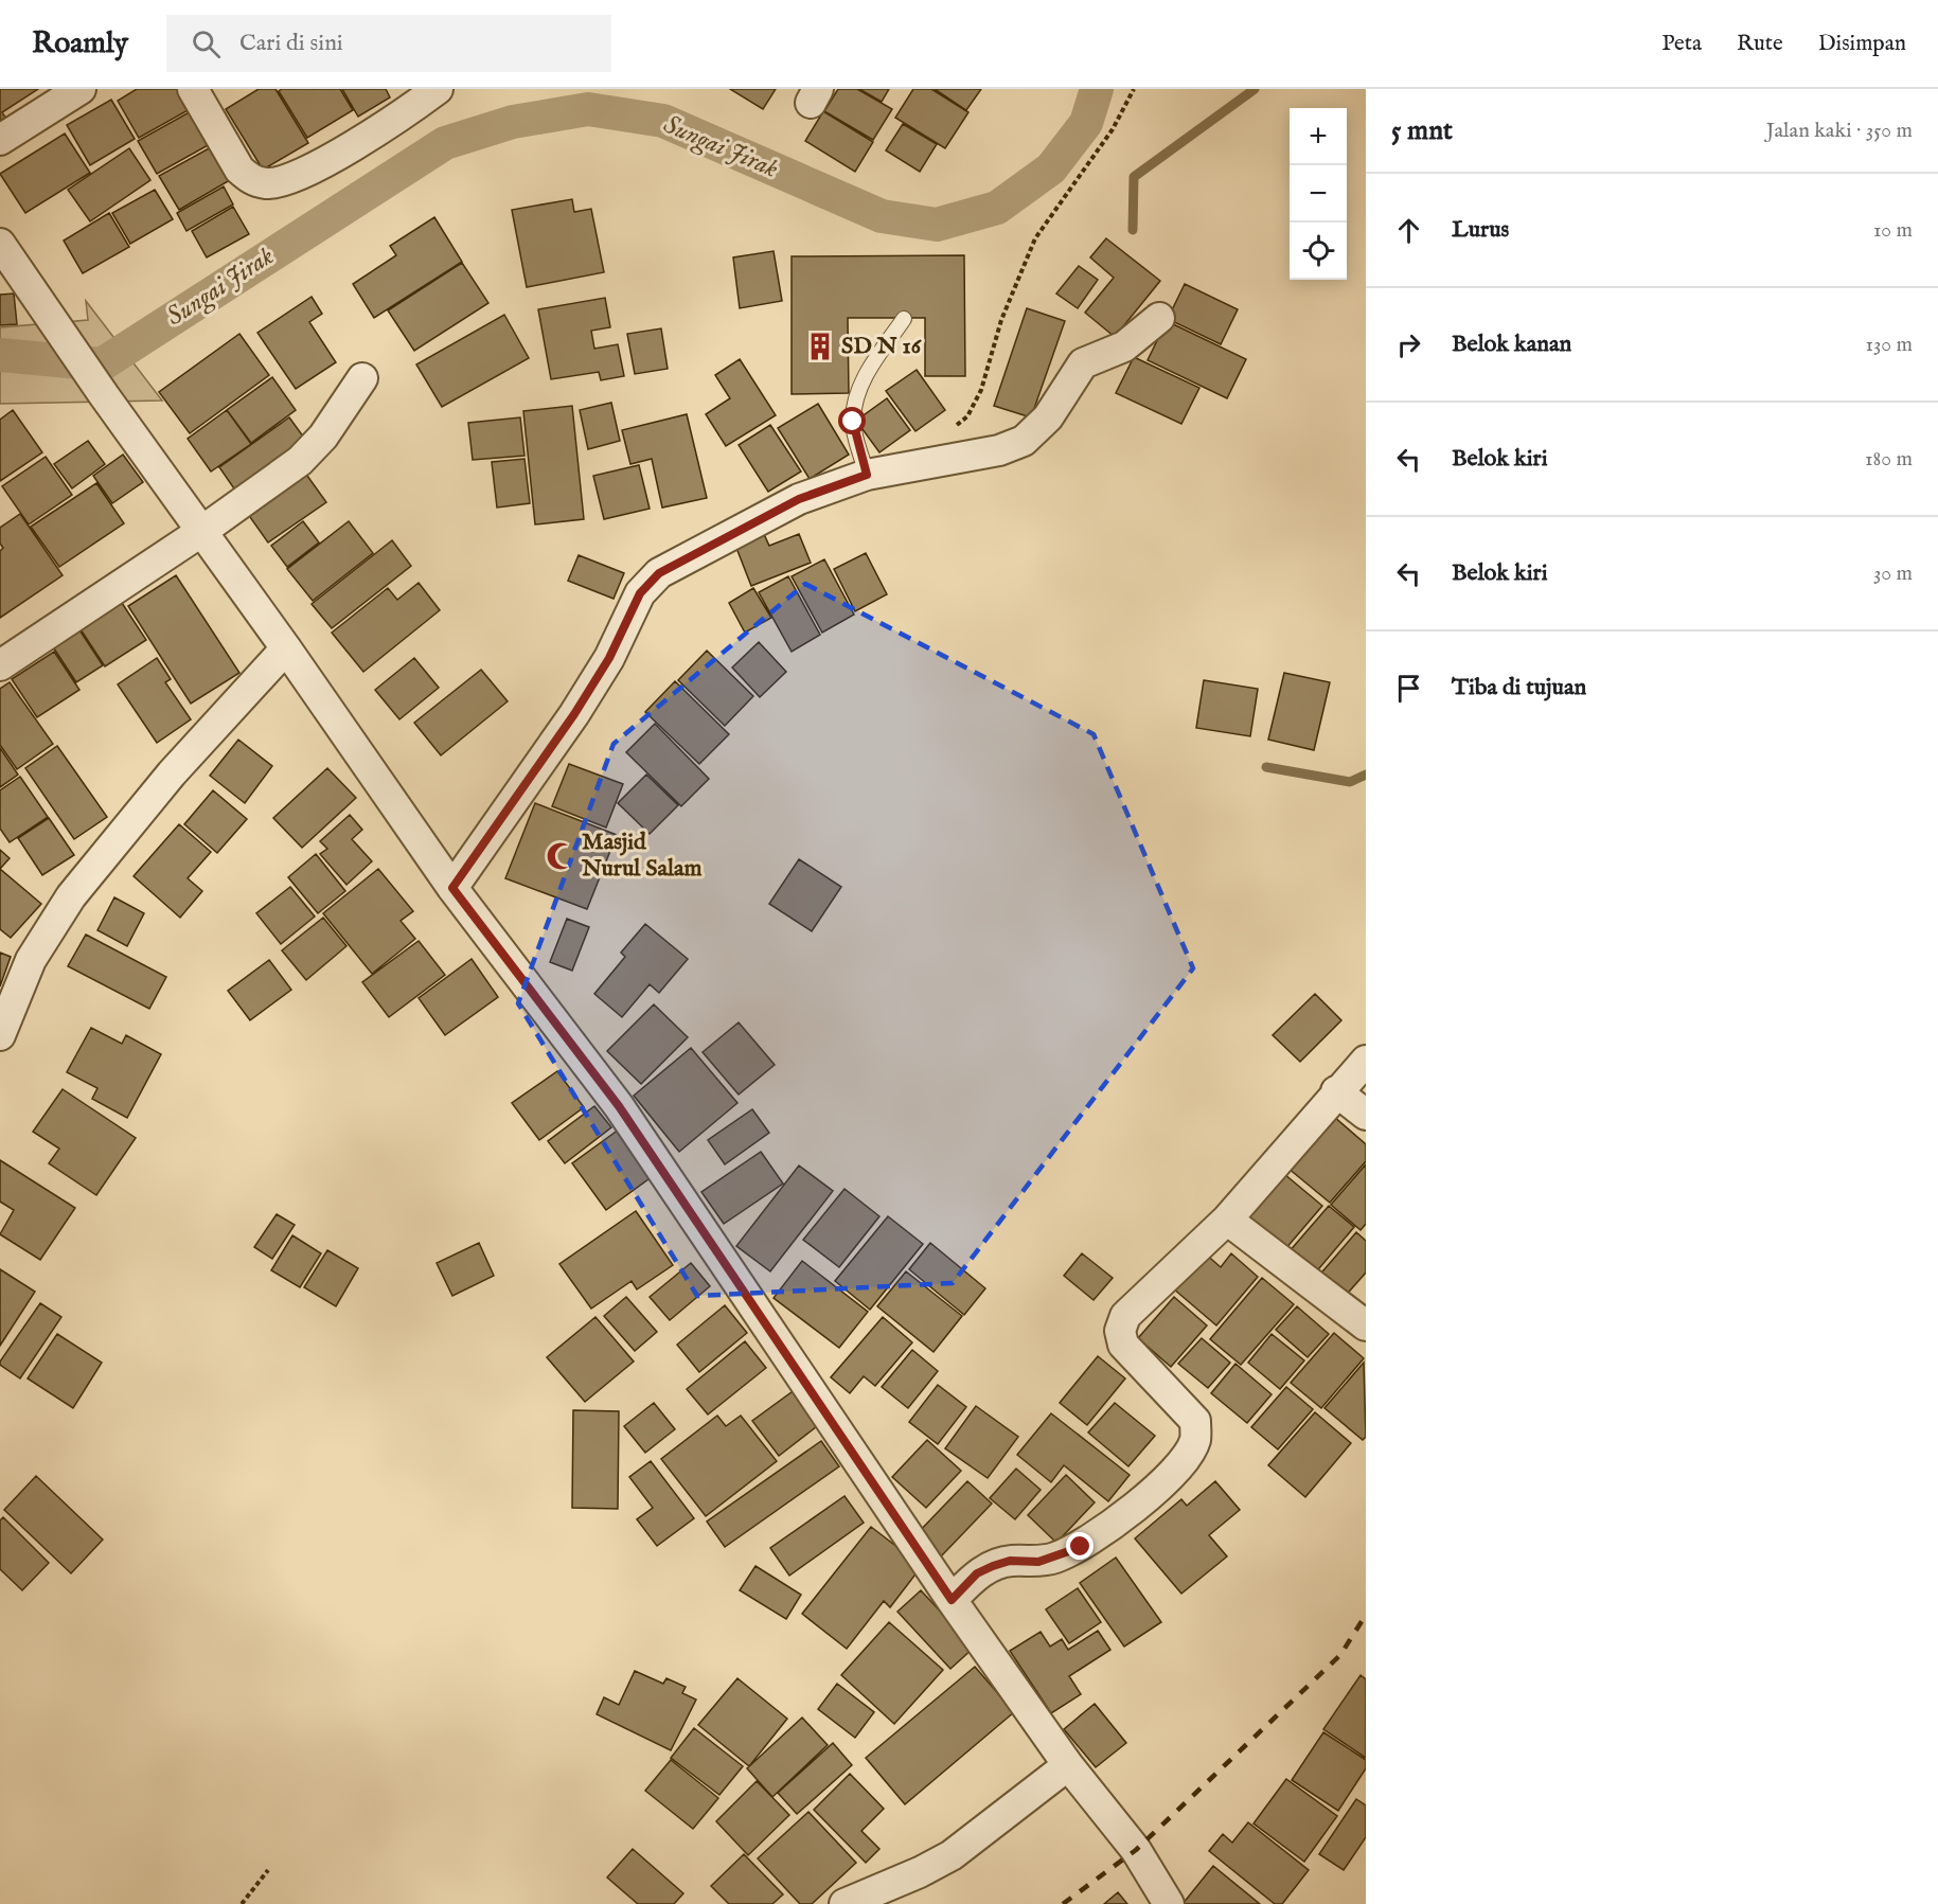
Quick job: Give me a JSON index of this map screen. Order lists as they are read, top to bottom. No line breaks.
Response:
{"water":["Sungai Jirak"],"places":{"building":["SD N 16"],"mosque":["Masjid Nurul Salam"]},"page":{"header":"Roamly","search":"Cari di sini","nav":["Peta","Rute","Disimpan"],"heading":["5 mnt","Jalan kaki · 350 m"],"map_buttons":["+","−"],"list":[["Lurus","10 m"],["Belok kanan","130 m"],["Belok kiri","180 m"],["Belok kiri","30 m"],"Tiba di tujuan"]}}
